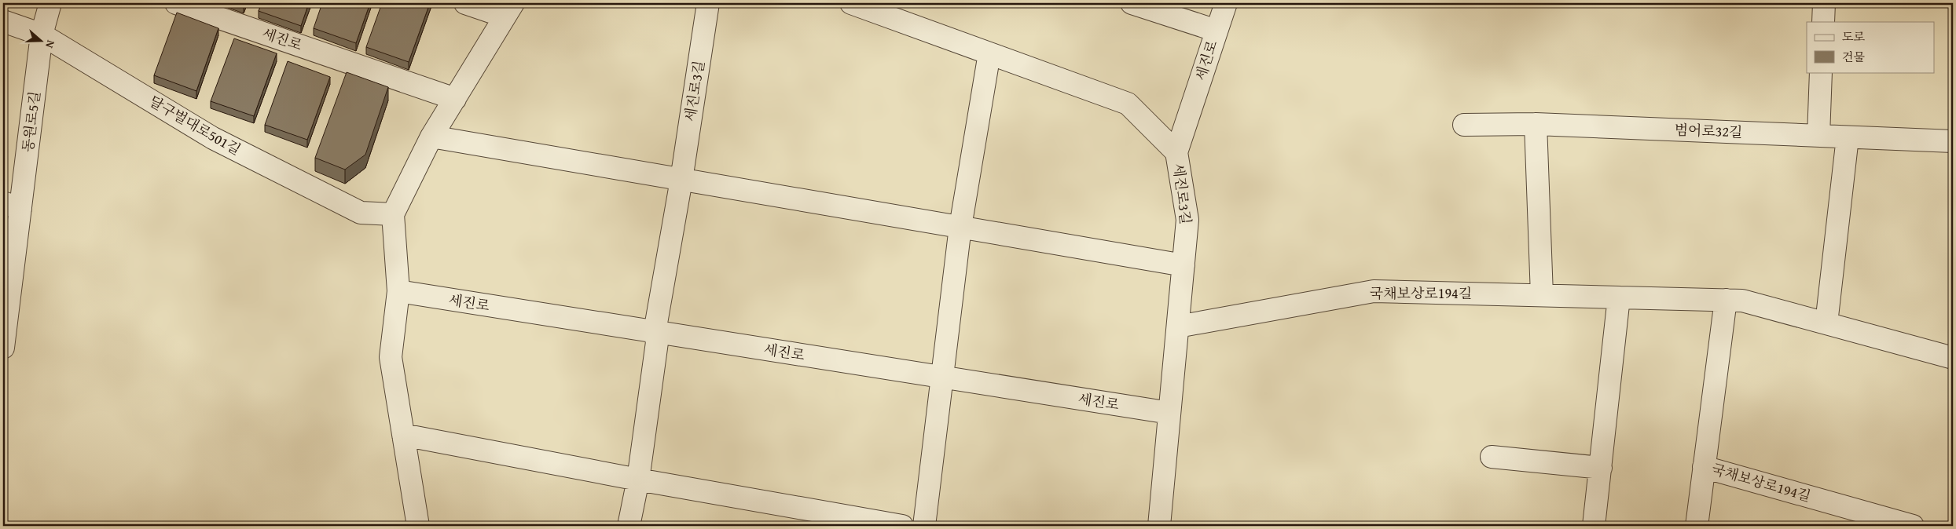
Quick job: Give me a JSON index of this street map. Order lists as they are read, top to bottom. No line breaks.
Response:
{"streets":{"street":["세진로","세진로3길","동원로5길","달구벌대로501길","범어로32길","국채보상로194길"]},"crossings":[["세진로","세진로3길"],["세진로3길","국채보상로194길"],["동원로5길","달구벌대로501길"]],"legend":["도로","건물"],"north":"right"}
